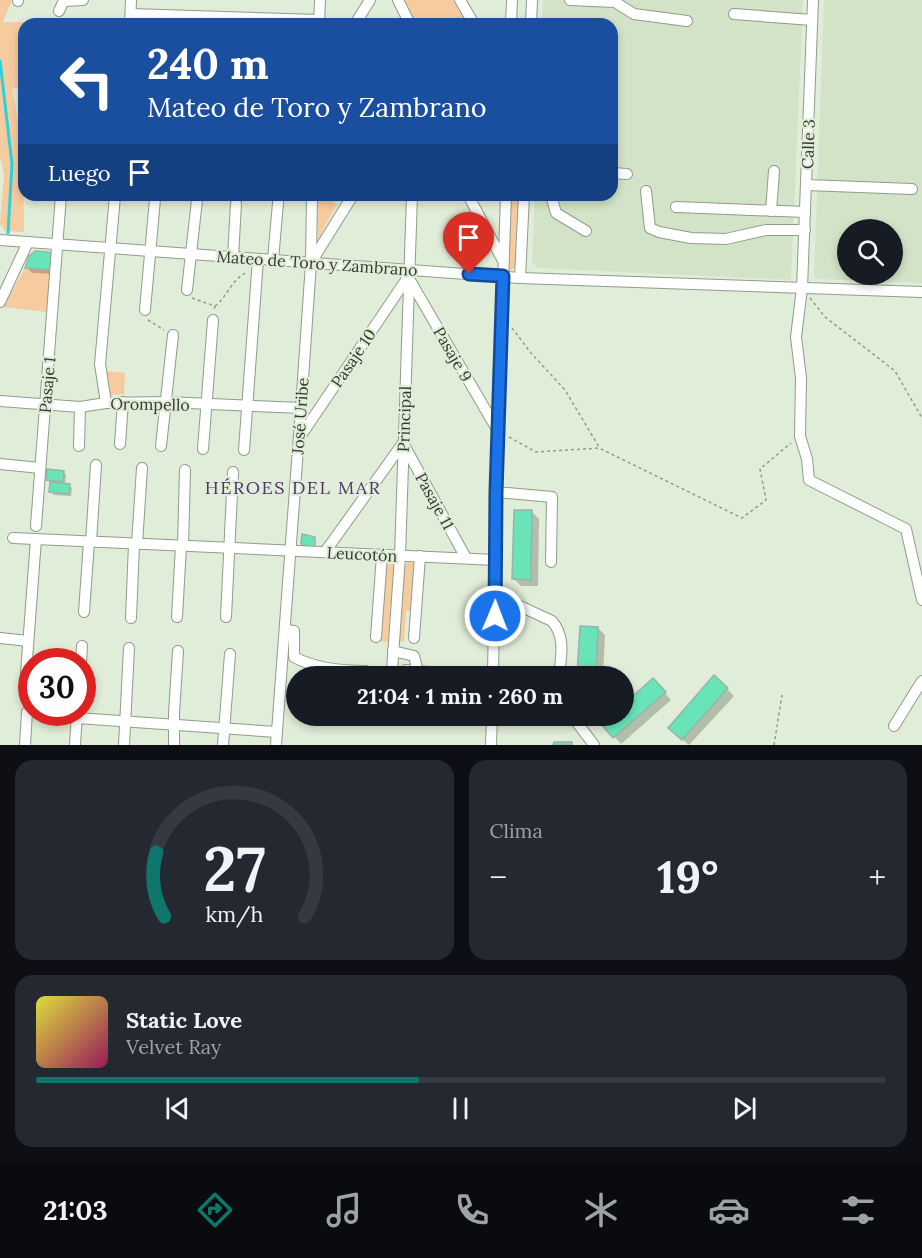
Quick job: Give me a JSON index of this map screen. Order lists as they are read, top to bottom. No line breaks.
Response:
{"streets":{"street":["Calle 3","Mateo de Toro y Zambrano","Pasaje 9","Pasaje 10","Pasaje 1","Orompello","José Uribe","Principal","Pasaje 11","Leucotón"]},"crossings":[["Calle 3","Mateo de Toro y Zambrano"],["Mateo de Toro y Zambrano","Pasaje 9"],["Mateo de Toro y Zambrano","Pasaje 10"],["Mateo de Toro y Zambrano","Pasaje 1"],["Mateo de Toro y Zambrano","José Uribe"],["Mateo de Toro y Zambrano","Principal"],["Pasaje 9","Pasaje 10"],["Pasaje 9","Principal"],["Pasaje 10","José Uribe"],["Pasaje 10","Principal"],["Pasaje 1","Orompello"],["Orompello","José Uribe"],["José Uribe","Leucotón"],["Principal","Pasaje 11"],["Principal","Leucotón"],["Pasaje 11","Leucotón"]],"districts":["HÉROES DEL MAR"],"page":{"turn":["240 m","Mateo de Toro y Zambrano"],"then":"Luego","limit":"30","trip":"21:04 · 1 min · 260 m","tile":"Clima","heat":["−","19°","+"],"song":["Static Love","Velvet Ray"],"tabs":"21:03","gauge":["27","km/h"]}}
